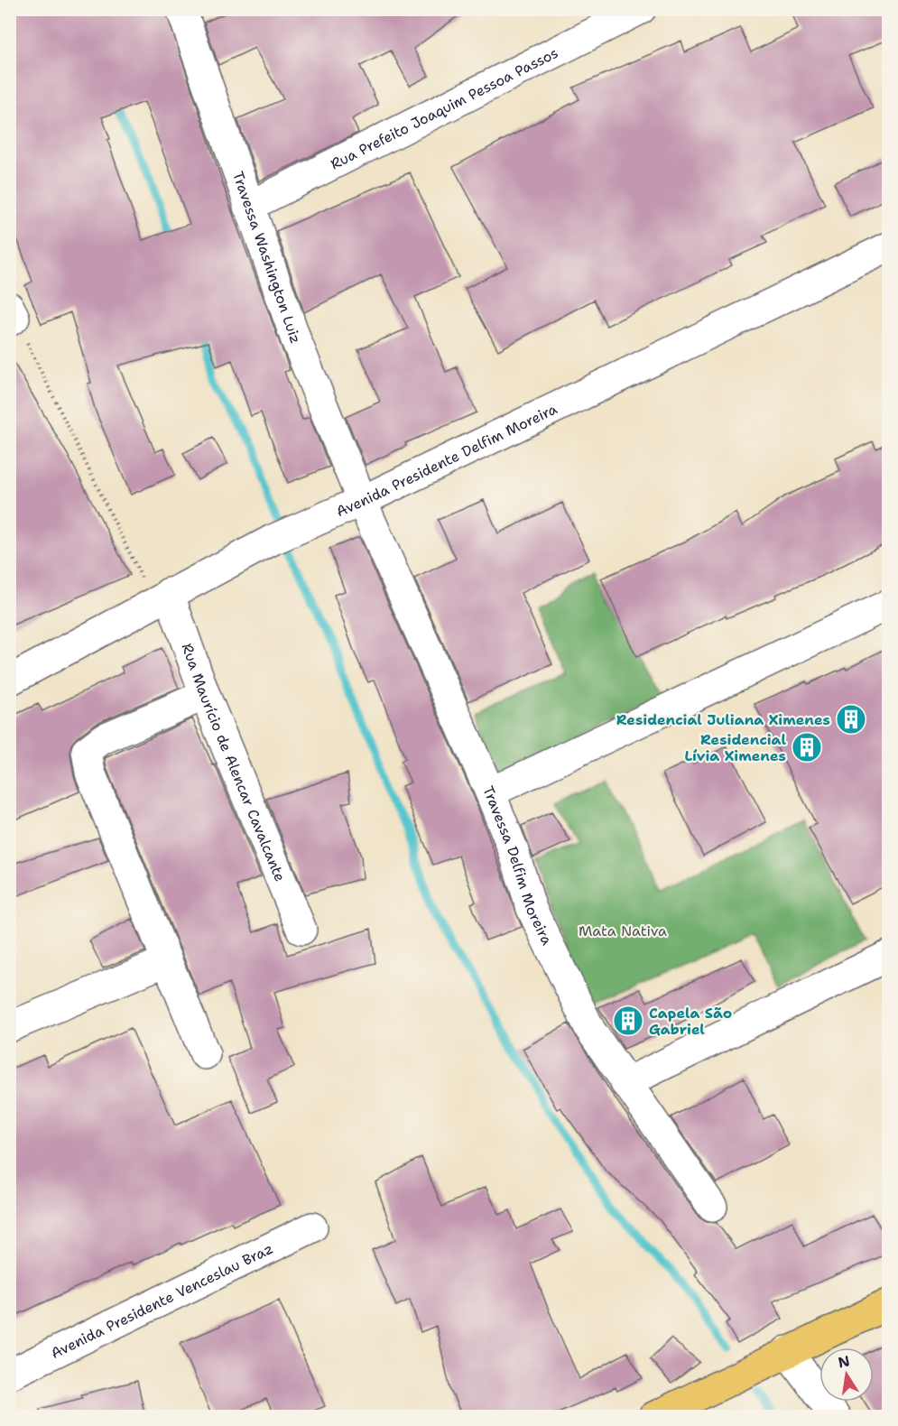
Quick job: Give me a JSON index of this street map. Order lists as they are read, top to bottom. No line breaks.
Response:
{"streets":{"street":["Rua Prefeito Joaquim Pessoa Passos","Travessa Washington Luiz","Avenida Presidente Delfim Moreira","Rua Maurício de Alencar Cavalcante","Travessa Delfim Moreira","Avenida Presidente Venceslau Braz"]},"crossings":[["Rua Prefeito Joaquim Pessoa Passos","Travessa Washington Luiz"],["Travessa Washington Luiz","Avenida Presidente Delfim Moreira"],["Travessa Washington Luiz","Travessa Delfim Moreira"],["Avenida Presidente Delfim Moreira","Rua Maurício de Alencar Cavalcante"],["Avenida Presidente Delfim Moreira","Travessa Delfim Moreira"]],"parks":["Mata Nativa"],"places":{"building":["Residencial Juliana Ximenes","Residencial Lívia Ximenes","Capela São Gabriel"]},"north":"top"}
